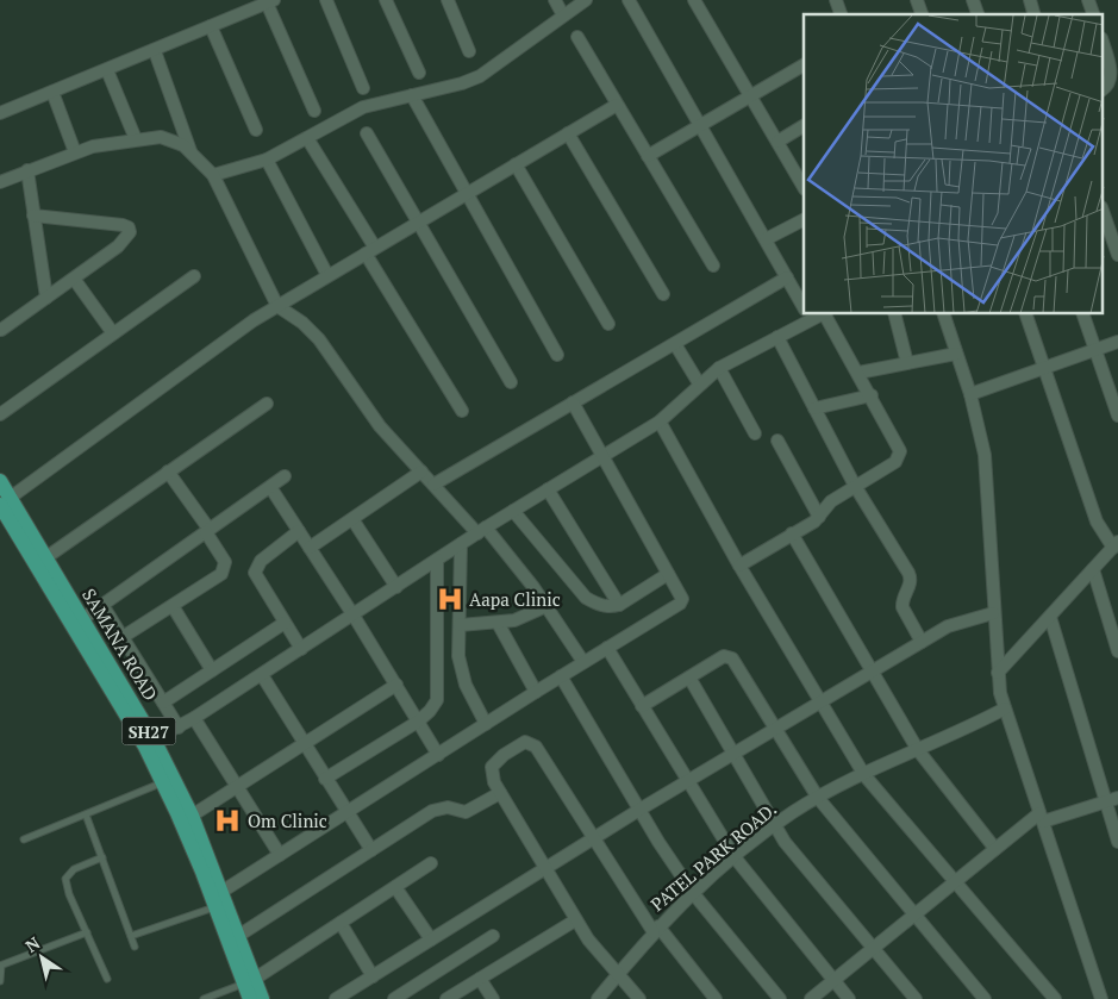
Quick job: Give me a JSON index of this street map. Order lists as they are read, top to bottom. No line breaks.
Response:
{"streets":{"main road":["SAMANA ROAD","SH27"],"street":["PATEL PARK ROAD."]},"places":{"hospital":["Aapa Clinic","Om Clinic"]},"north":"top left"}
